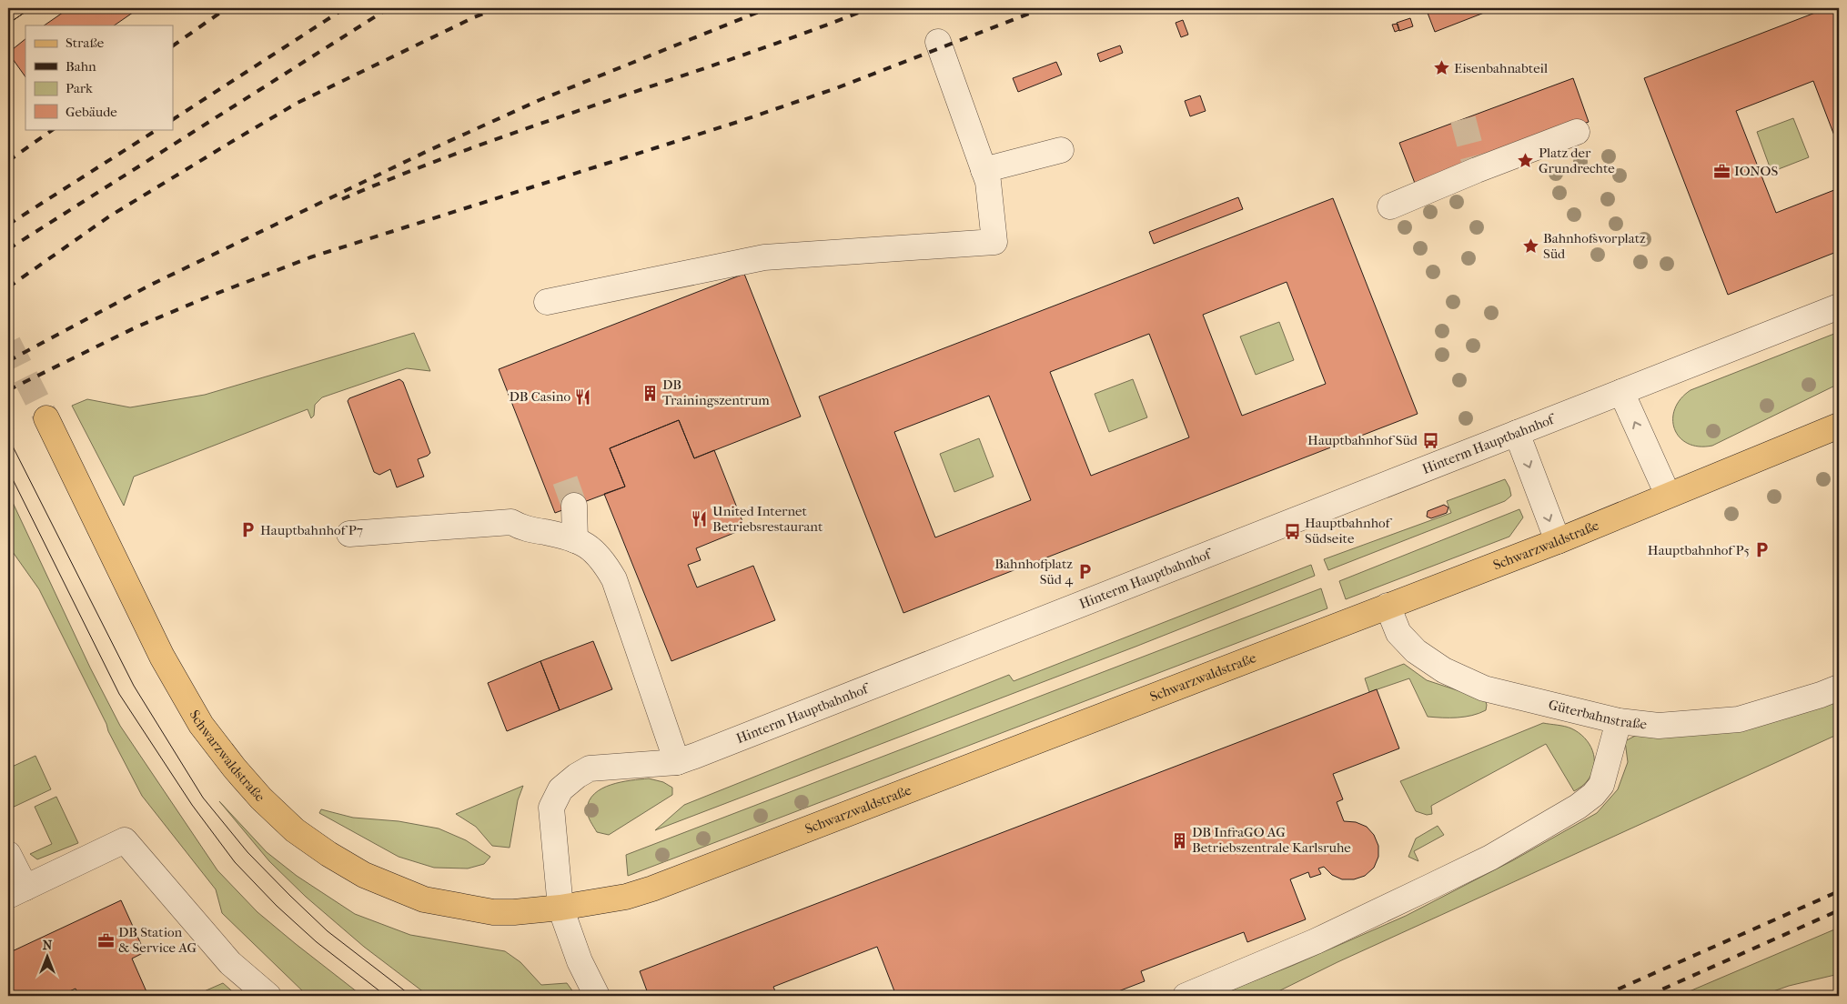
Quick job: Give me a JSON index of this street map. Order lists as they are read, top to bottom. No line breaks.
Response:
{"streets":{"main road":["Schwarzwaldstraße"],"street":["Hinterm Hauptbahnhof","Güterbahnstraße"]},"crossings":[["Hinterm Hauptbahnhof","Schwarzwaldstraße"],["Schwarzwaldstraße","Güterbahnstraße"]],"places":{"place":["Eisenbahnabteil","Platz der Grundrechte","Bahnhofsvorplatz Süd"],"office":["IONOS","DB Station & Service AG"],"building":["DB Trainingszentrum","DB InfraGO AG Betriebszentrale Karlsruhe"],"restaurant":["DB Casino","United Internet Betriebsrestaurant"],"bus stop":["Hauptbahnhof Süd","Hauptbahnhof Südseite"],"parking":["Hauptbahnhof P7","Hauptbahnhof P5","Bahnhofplatz Süd 4"]},"legend":["Straße","Bahn","Park","Gebäude"],"north":"top"}
